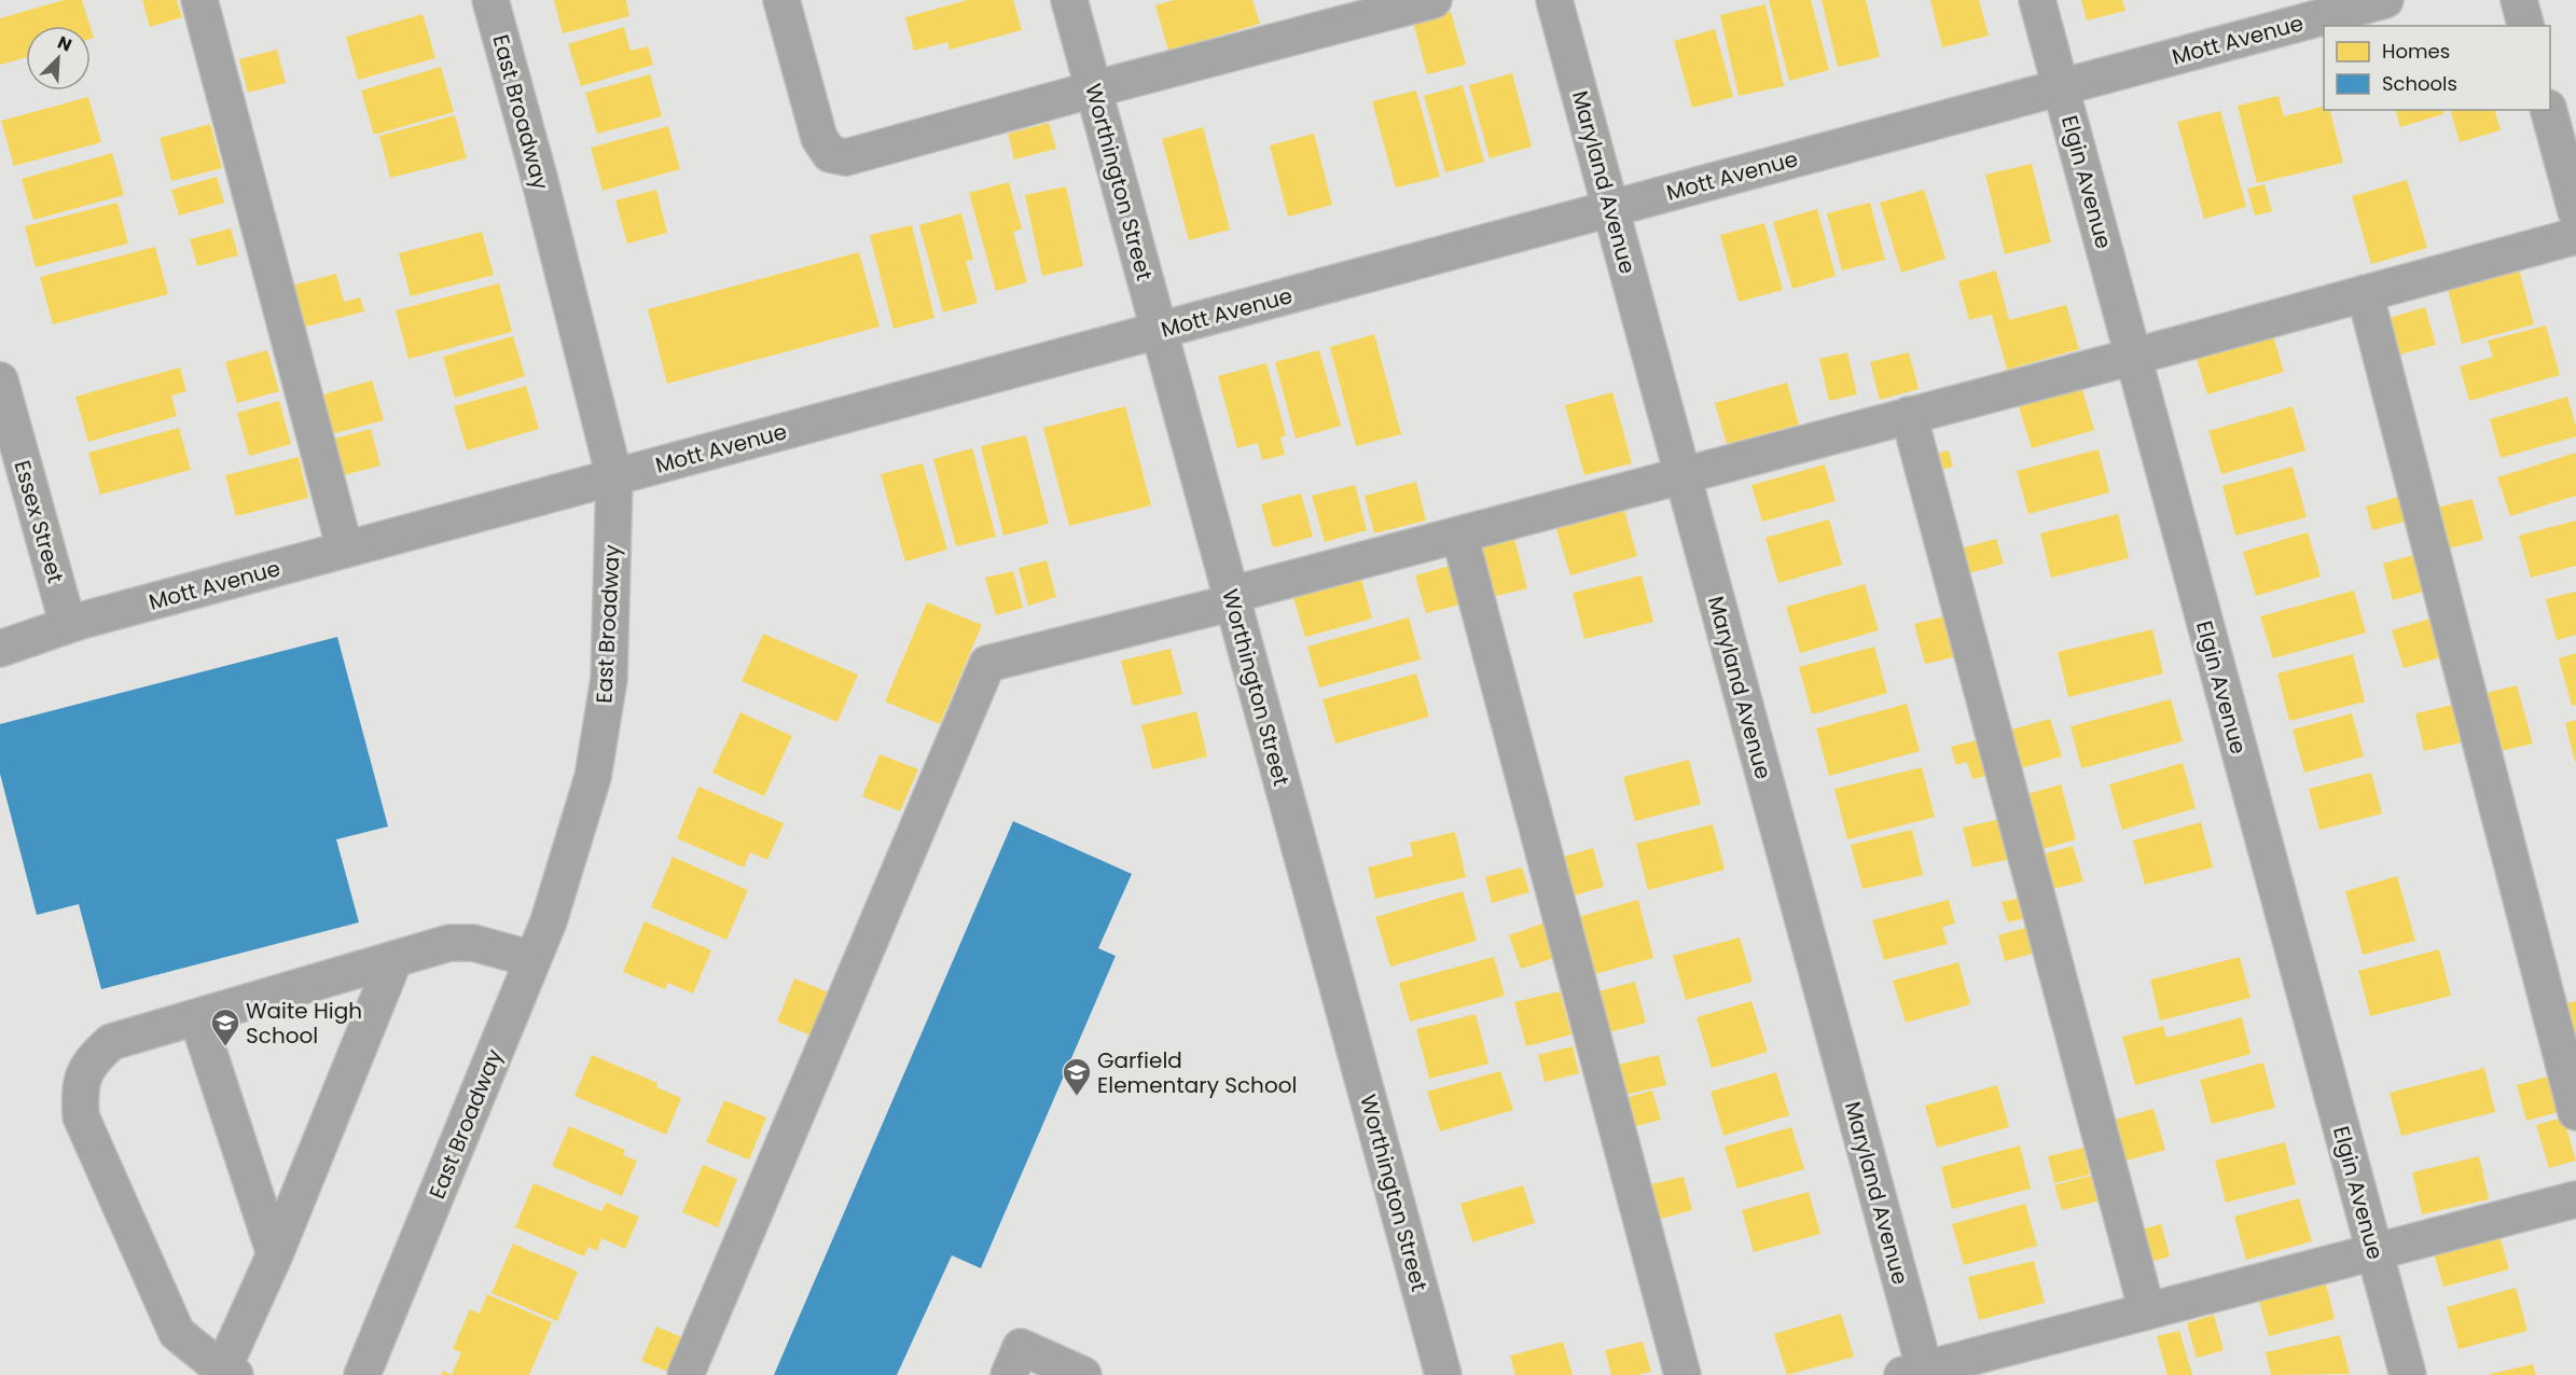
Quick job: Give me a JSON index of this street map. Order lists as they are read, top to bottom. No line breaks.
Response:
{"streets":{"street":["Mott Avenue","East Broadway","Worthington Street","Maryland Avenue","Elgin Avenue","Essex Street"]},"crossings":[["Mott Avenue","East Broadway"],["Mott Avenue","Worthington Street"],["Mott Avenue","Maryland Avenue"],["Mott Avenue","Elgin Avenue"],["Mott Avenue","Essex Street"]],"places":{"school or university":["Waite High School","Garfield Elementary School"]},"legend":["Homes","Schools"],"north":"top right"}
